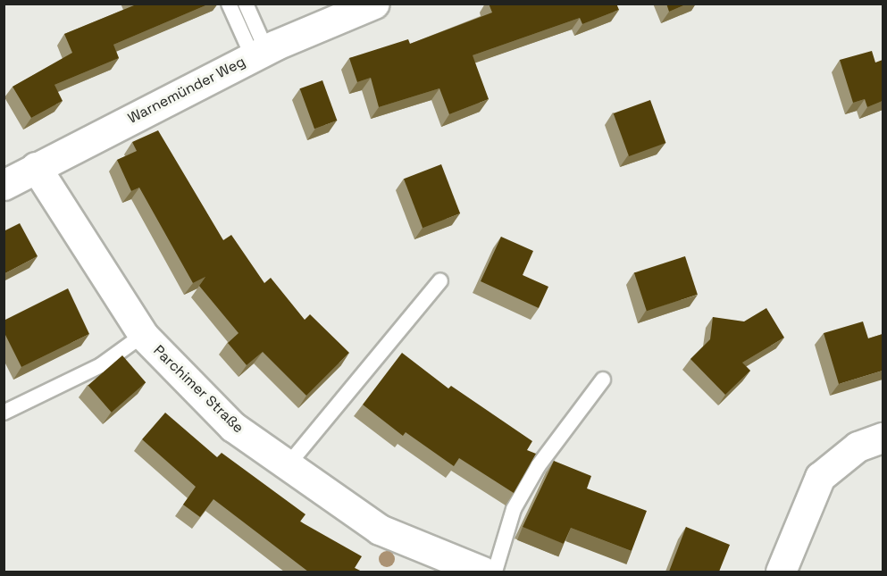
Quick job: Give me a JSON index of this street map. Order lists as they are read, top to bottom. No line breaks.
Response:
{"streets":{"street":["Warnemünder Weg","Parchimer Straße"]},"crossings":[["Warnemünder Weg","Parchimer Straße"]]}
